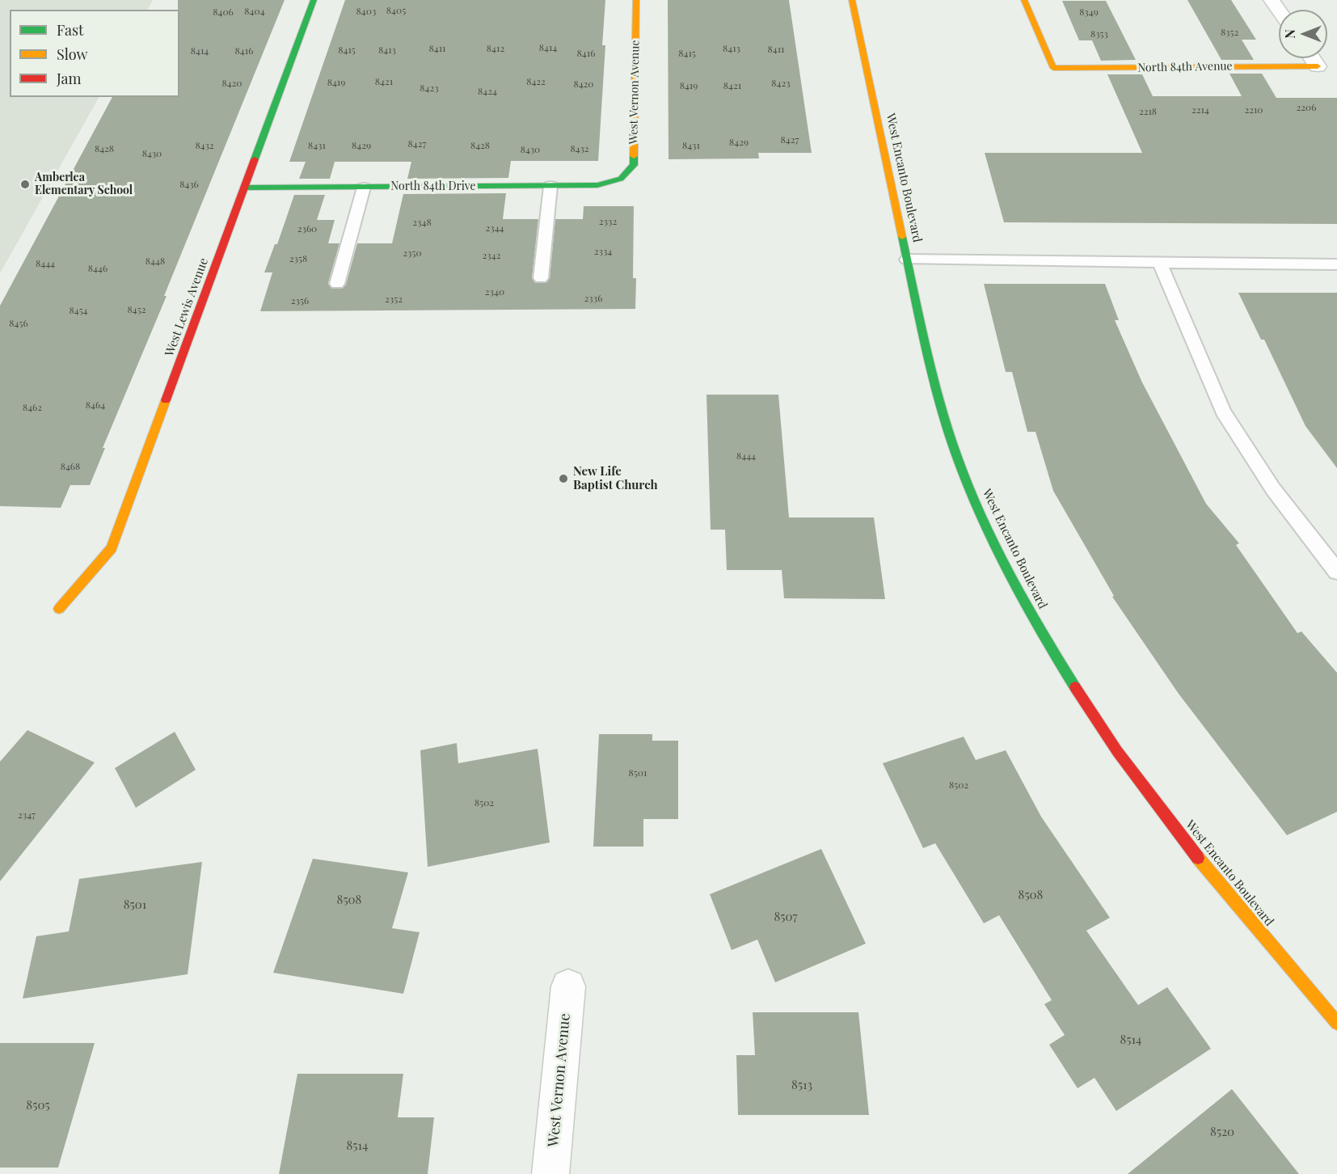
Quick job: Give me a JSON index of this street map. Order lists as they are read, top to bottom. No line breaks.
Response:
{"streets":{"street":["North 84th Avenue","West Vernon Avenue","West Encanto Boulevard","North 84th Drive","West Lewis Avenue"]},"crossings":[["West Vernon Avenue","North 84th Drive"],["North 84th Drive","West Lewis Avenue"]],"places":["Amberlea Elementary School","New Life Baptist Church"],"house_numbers":["8405","8404","8403","8406","8349","8352","8353","8414","8411","8412","8413","8411","8415","8413","8414","8416","8416","8415","8421","8422","8419","8420","8423","8420","8419","8421","8423","8424","2206","2214","2210","2218","8427","8429","8427","8432","8431","8429","8428","8431","8428","8432","8430","8430","8436","2332","2348","2344","2360","2334","2350","2342","2358","8448","8444","8446","2340","2336","2352","2356","8452","8454","8456","8464","8462","8444","8468","8501","8502","8502","2347","8508","8508","8501","8507","8514","8513","8505","8520","8514"],"legend":["Fast","Slow","Jam"],"north":"left"}
